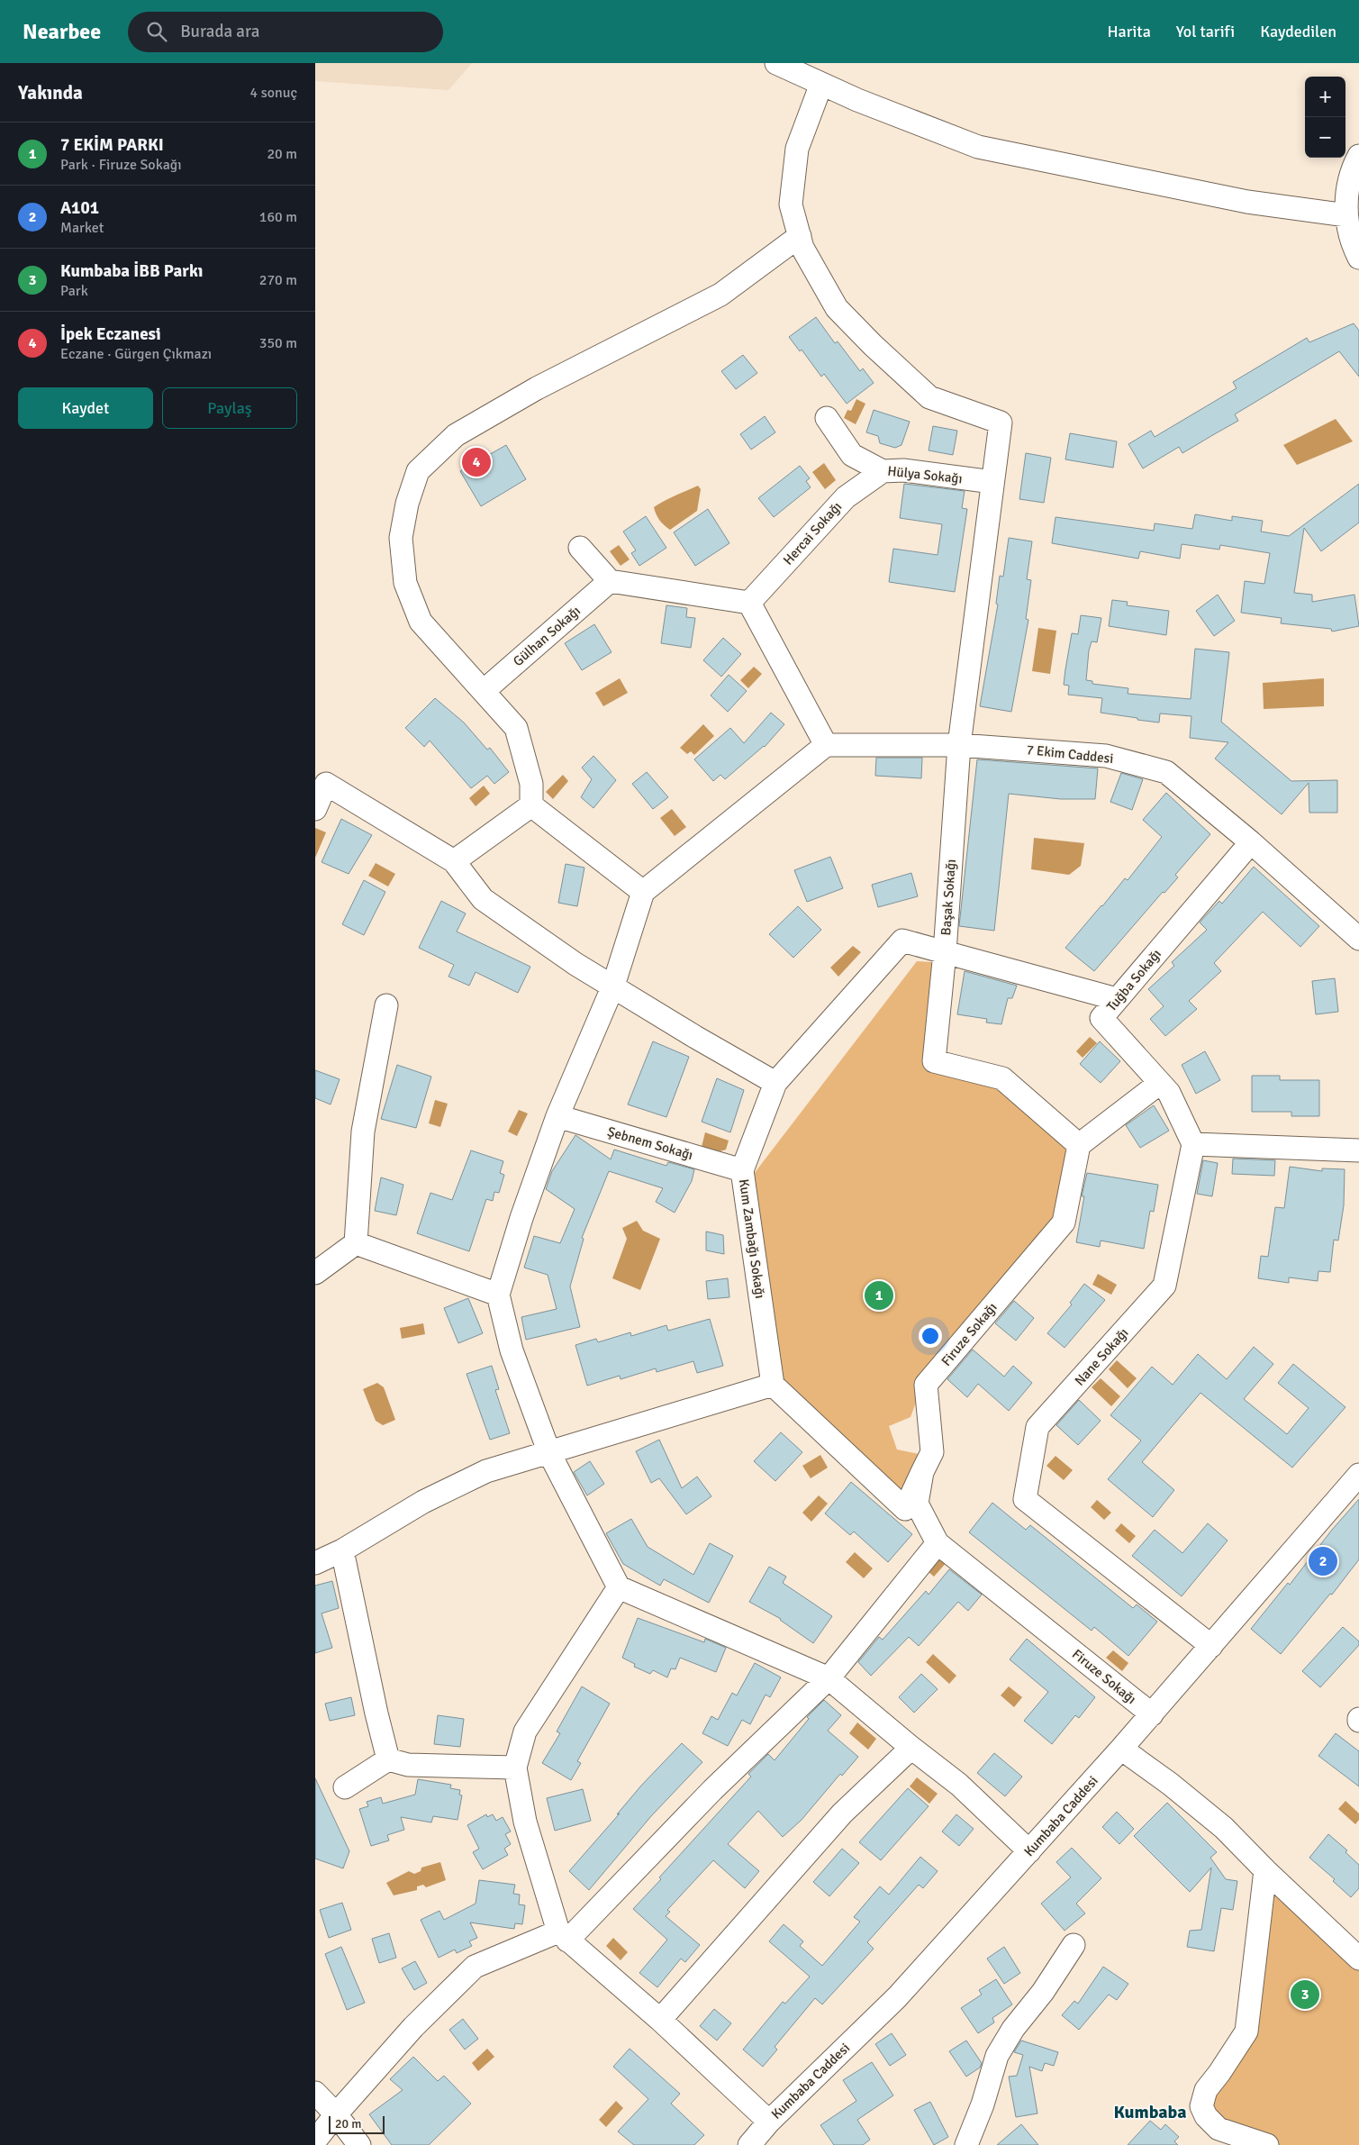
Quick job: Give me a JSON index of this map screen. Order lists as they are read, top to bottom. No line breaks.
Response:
{"streets":{"street":["Hülya Sokağı","Hercai Sokağı","Gülhan Sokağı","7 Ekim Caddesi","Başak Sokağı","Tuğba Sokağı","Şebnem Sokağı","Kum Zambağı Sokağı","Firuze Sokağı","Nane Sokağı","Kumbaba Caddesi"]},"crossings":[["Hülya Sokağı","Hercai Sokağı"],["Hülya Sokağı","Başak Sokağı"],["7 Ekim Caddesi","Başak Sokağı"],["7 Ekim Caddesi","Tuğba Sokağı"],["Başak Sokağı","Tuğba Sokağı"],["Başak Sokağı","Kum Zambağı Sokağı"],["Tuğba Sokağı","Nane Sokağı"],["Şebnem Sokağı","Kum Zambağı Sokağı"],["Firuze Sokağı","Kumbaba Caddesi"],["Nane Sokağı","Kumbaba Caddesi"]],"districts":["Kumbaba"],"scale_bar":"20 m","page":{"header":"Nearbee","search":"Burada ara","nav":["Harita","Yol tarifi","Kaydedilen"],"heading":["Yakında","4 sonuç"],"map_buttons":["+","−"],"list":[{"mark":"1","name":"7 EKİM PARKI","note":"Park · Firuze Sokağı","value":"20 m"},{"mark":"2","name":"A101","note":"Market","value":"160 m"},{"mark":"3","name":"Kumbaba İBB Parkı","note":"Park","value":"270 m"},{"mark":"4","name":"İpek Eczanesi","note":"Eczane · Gürgen Çıkmazı","value":"350 m"}],"buttons":["Kaydet","Paylaş"],"pins":["4","1","2","3"],"scale":"20 m"}}
